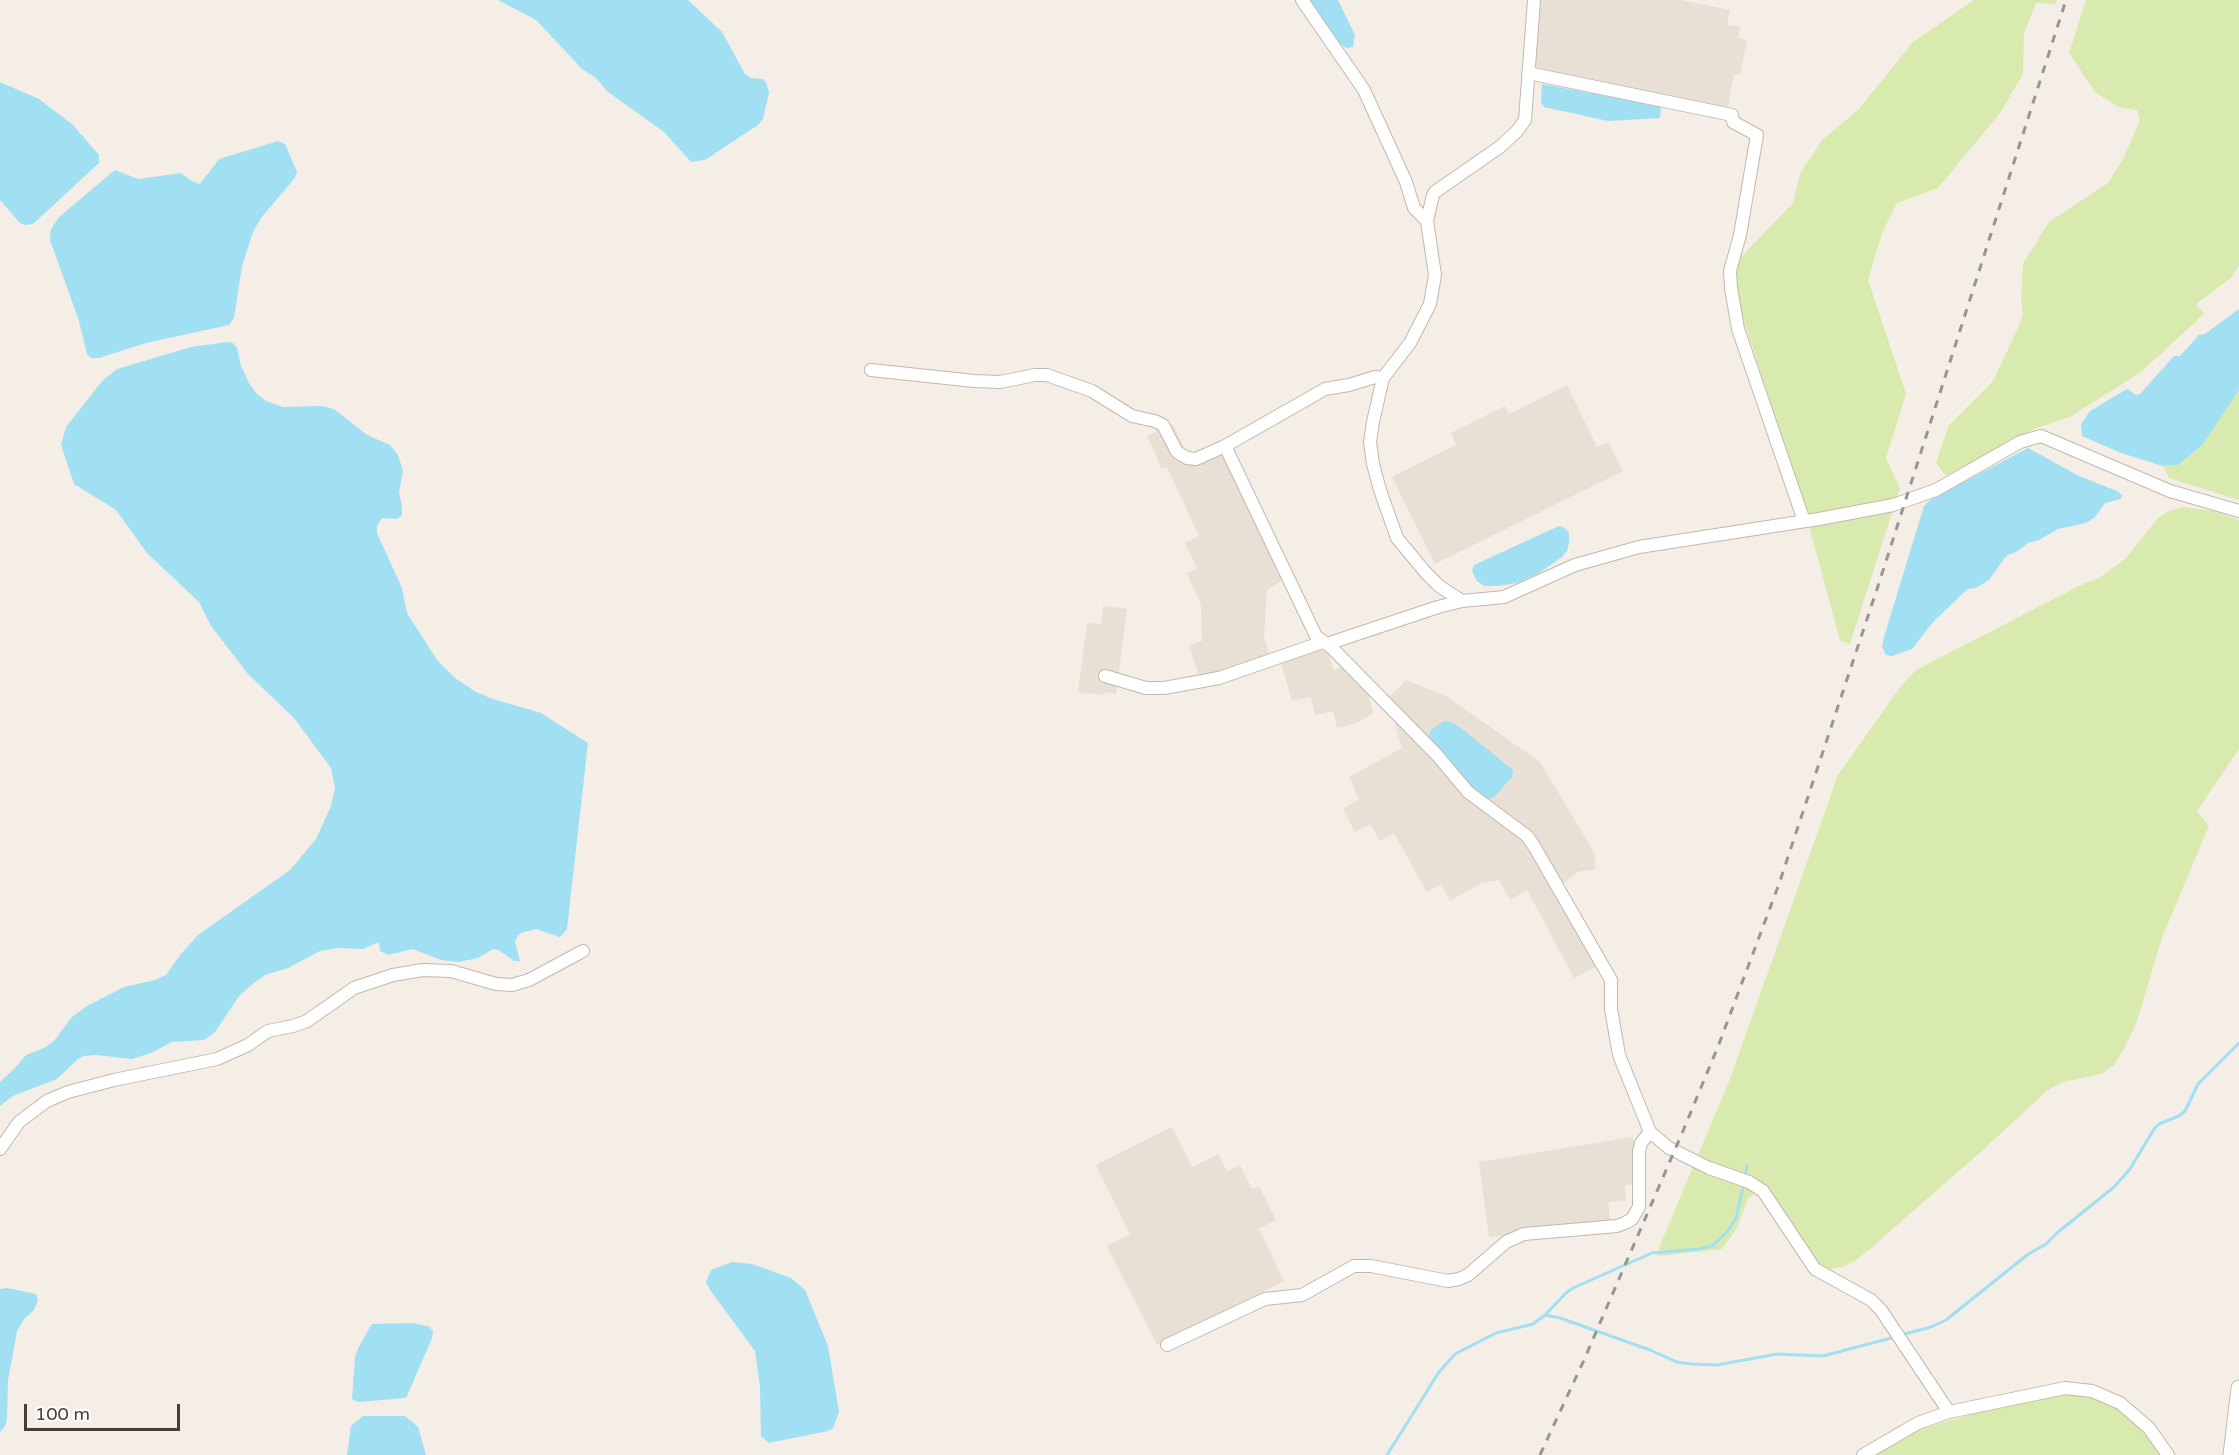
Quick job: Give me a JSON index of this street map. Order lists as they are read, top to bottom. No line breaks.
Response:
{"scale_bar":"100 m"}
